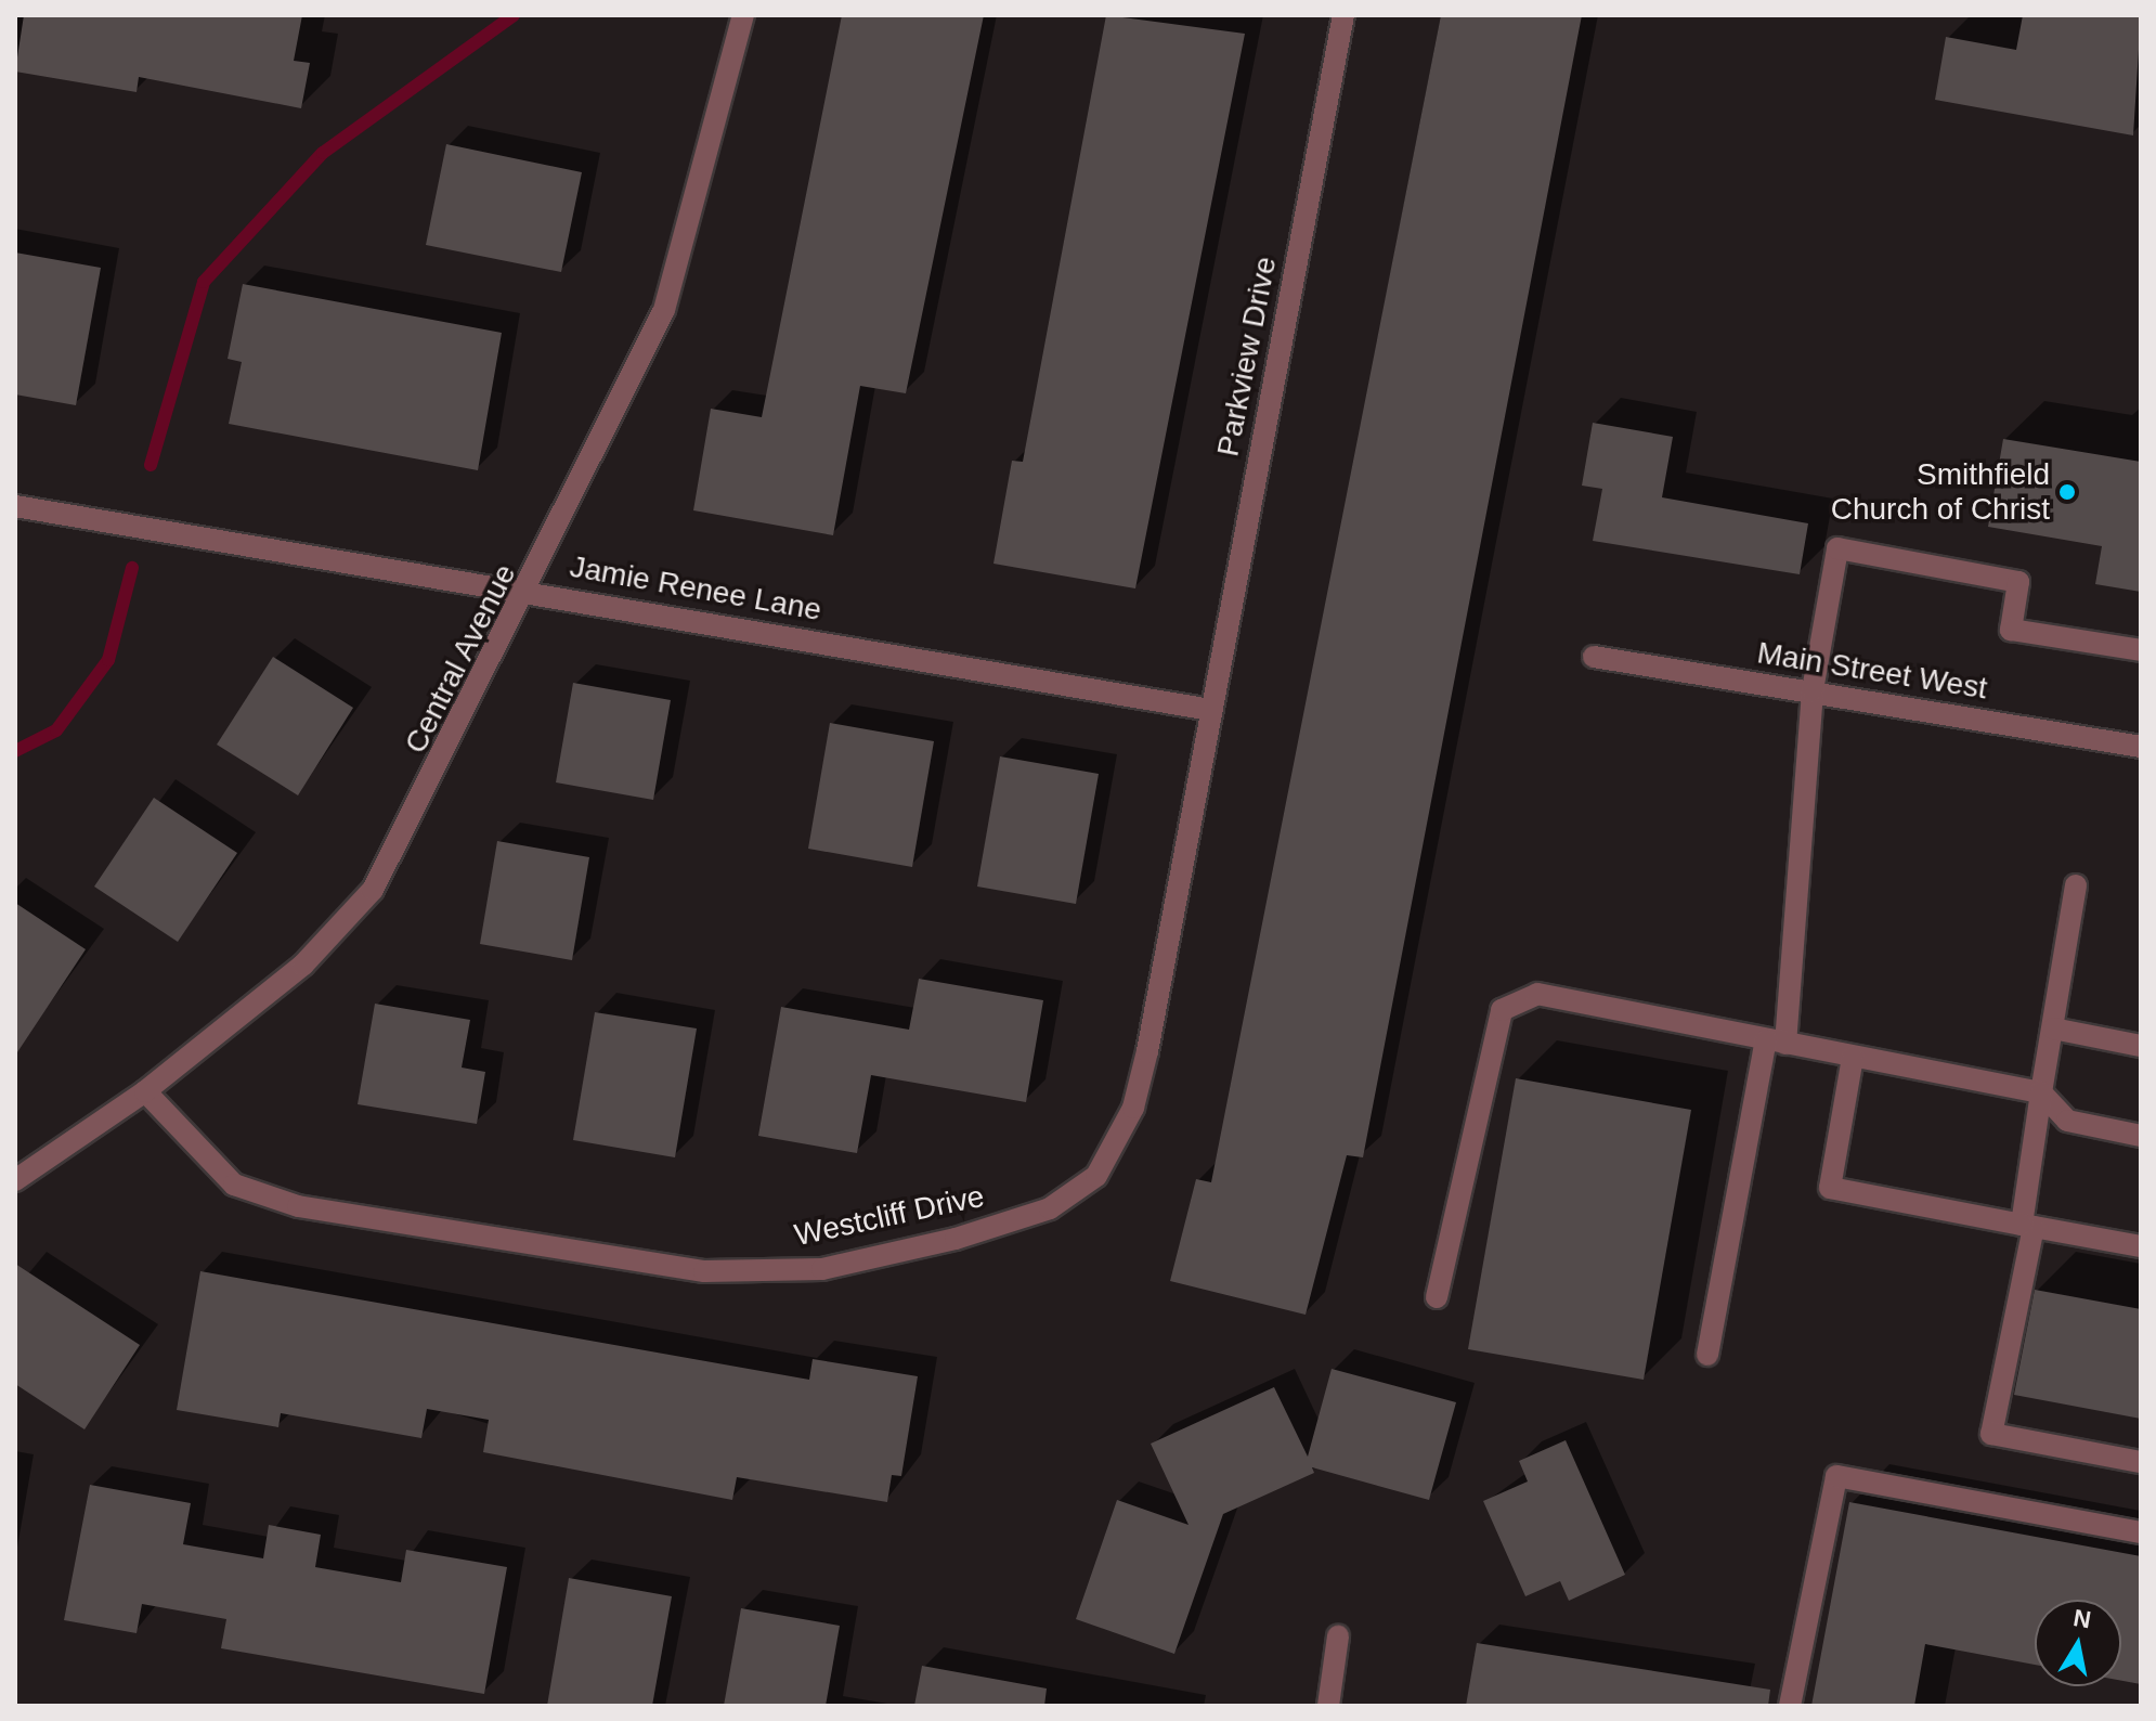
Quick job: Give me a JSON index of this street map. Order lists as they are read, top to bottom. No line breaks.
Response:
{"streets":{"street":["Parkview Drive","Jamie Renee Lane","Central Avenue","Main Street West","Westcliff Drive"]},"crossings":[["Parkview Drive","Jamie Renee Lane"],["Parkview Drive","Westcliff Drive"],["Jamie Renee Lane","Central Avenue"],["Jamie Renee Lane","Westcliff Drive"],["Central Avenue","Westcliff Drive"]],"places":["Smithfield Church of Christ"],"north":"top"}
